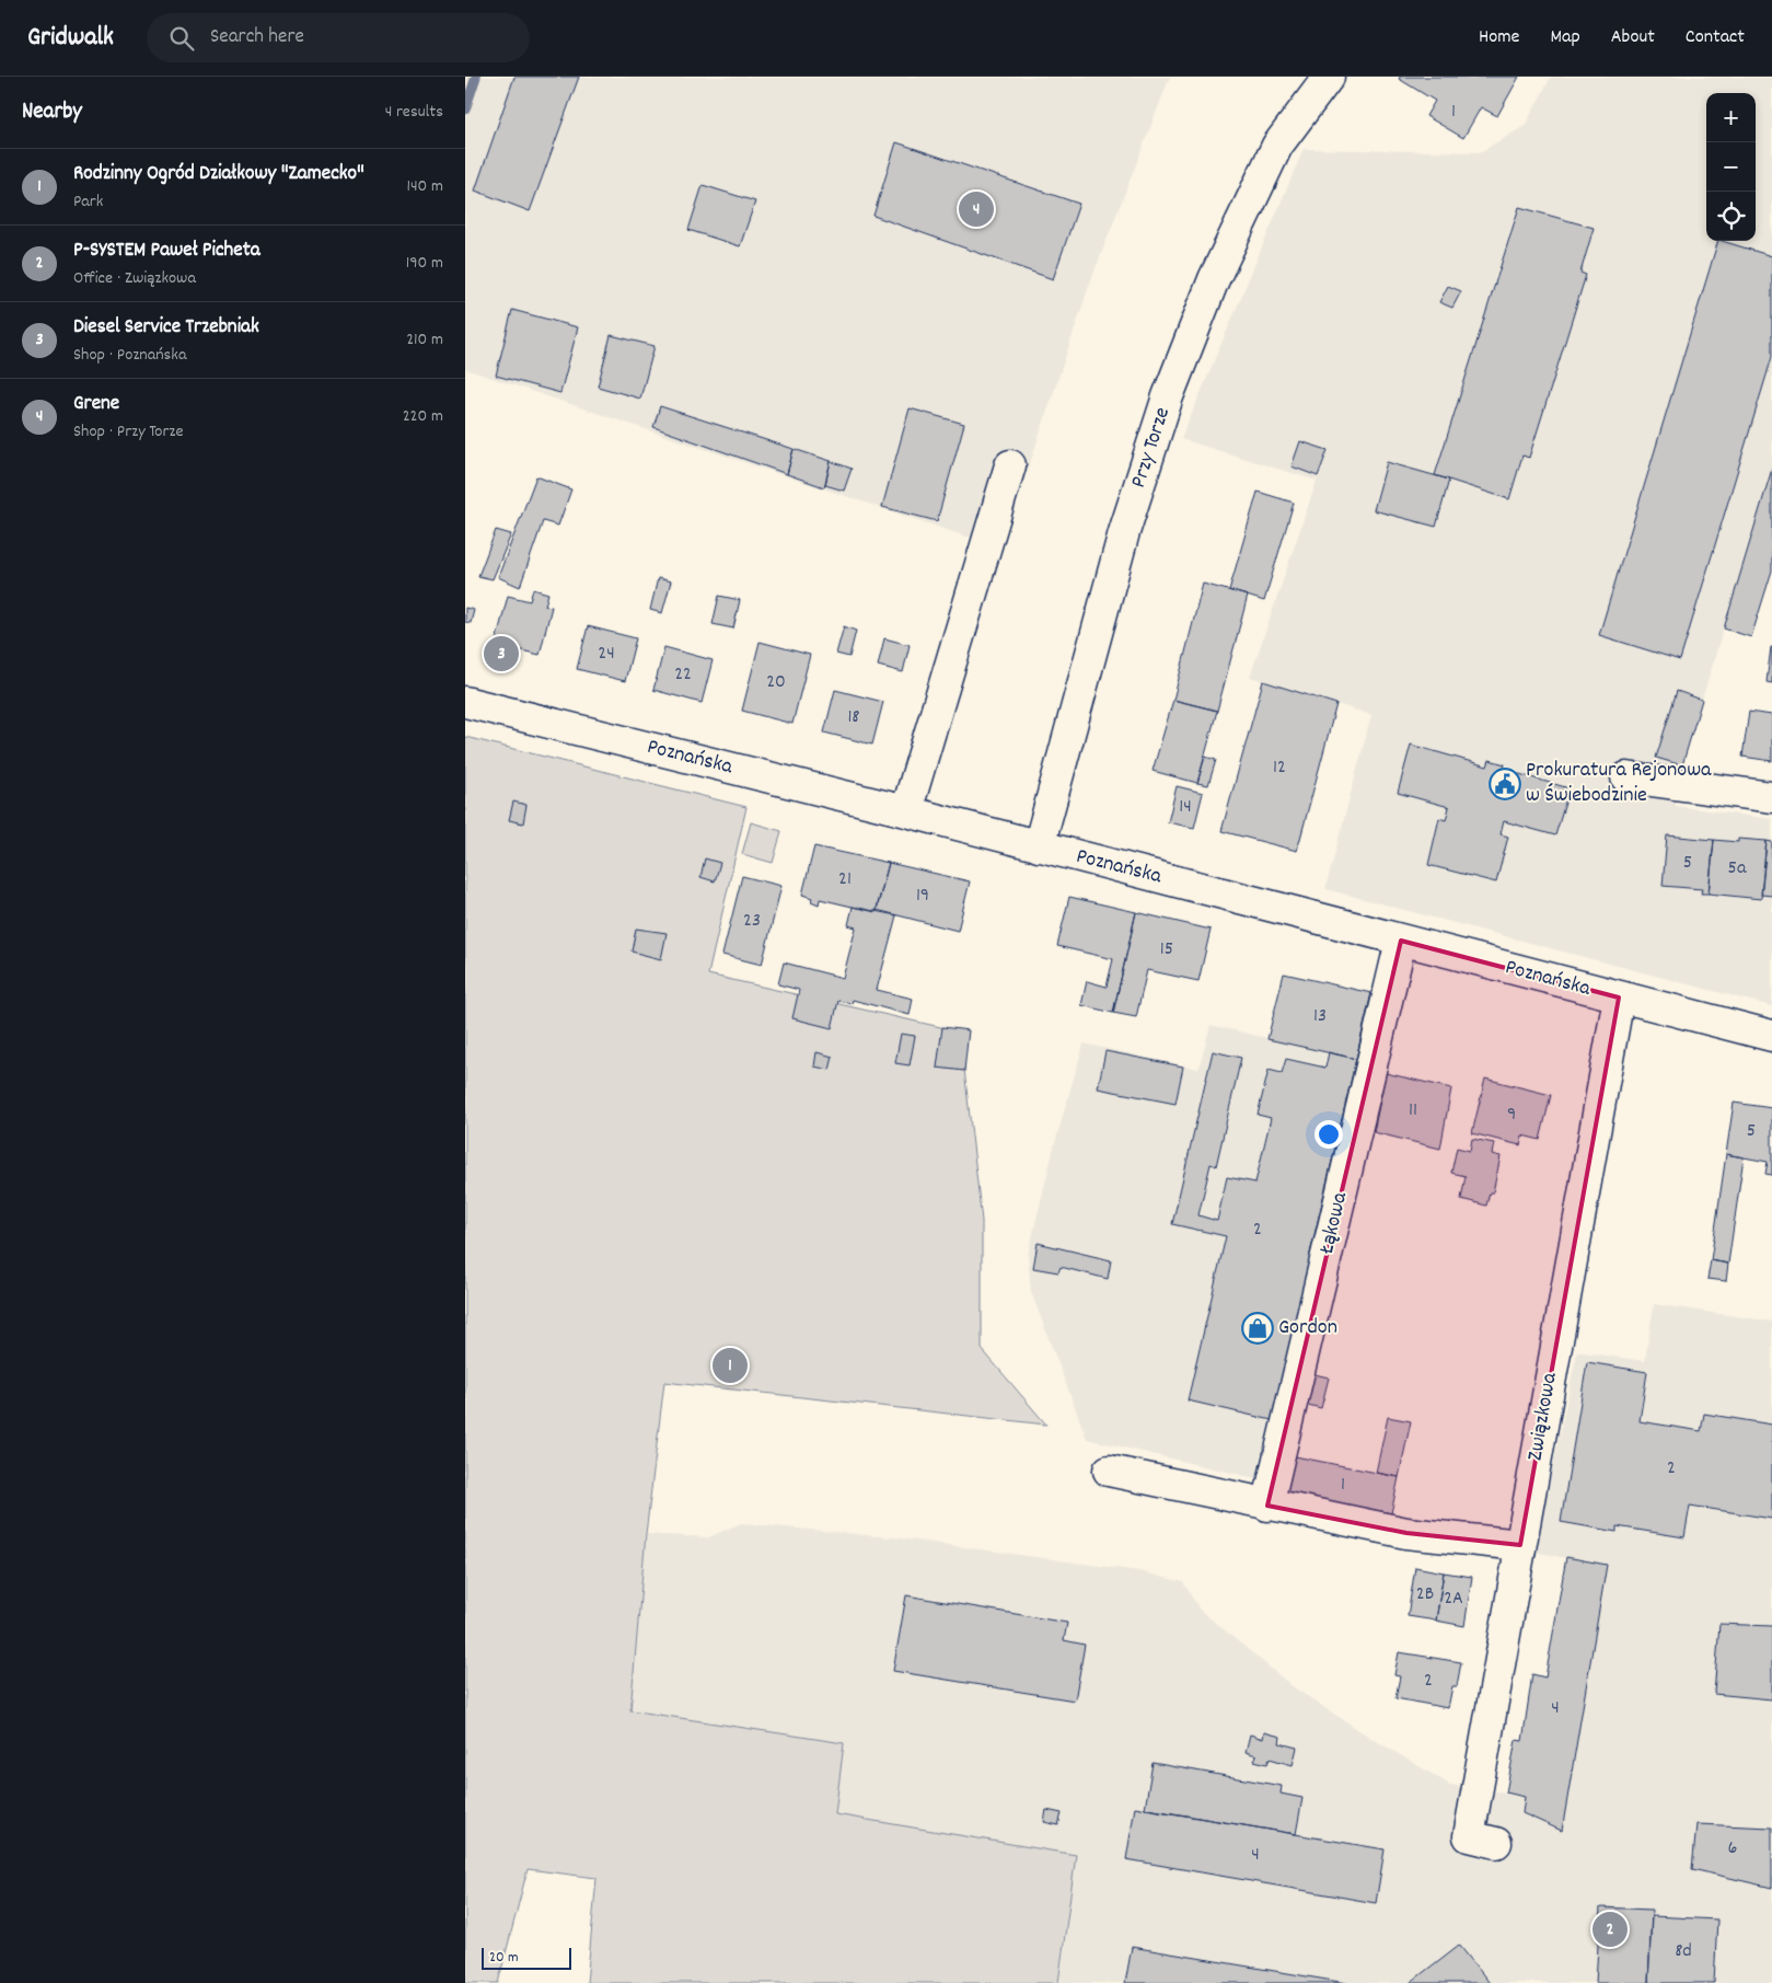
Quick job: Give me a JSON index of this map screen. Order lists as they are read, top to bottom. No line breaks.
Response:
{"streets":{"street":["Przy Torze","Poznańska","Łąkowa","Związkowa"]},"crossings":[["Przy Torze","Poznańska"],["Poznańska","Łąkowa"],["Poznańska","Związkowa"]],"places":{"public building":["Prokuratura Rejonowa w Świebodzinie"],"shop":["Gordon"]},"house_numbers":["1","24","22","20","18","12","14","5","5a","21","19","23","15","13","11","9","5","2","2","1","2B","2A","2","4","6","4","8d"],"scale_bar":"20 m","page":{"header":"Gridwalk","search":"Search here","nav":["Home","Map","About","Contact"],"heading":["Nearby","4 results"],"map_buttons":["+","−"],"list":[{"mark":"1","name":"Rodzinny Ogród Działkowy \"Zamecko\"","note":"Park","value":"140 m"},{"mark":"2","name":"P-SYSTEM Paweł Picheta","note":"Office · Związkowa","value":"190 m"},{"mark":"3","name":"Diesel Service Trzebniak","note":"Shop · Poznańska","value":"210 m"},{"mark":"4","name":"Grene","note":"Shop · Przy Torze","value":"220 m"}],"pins":["4","3","1","2"],"scale":"20 m"}}
